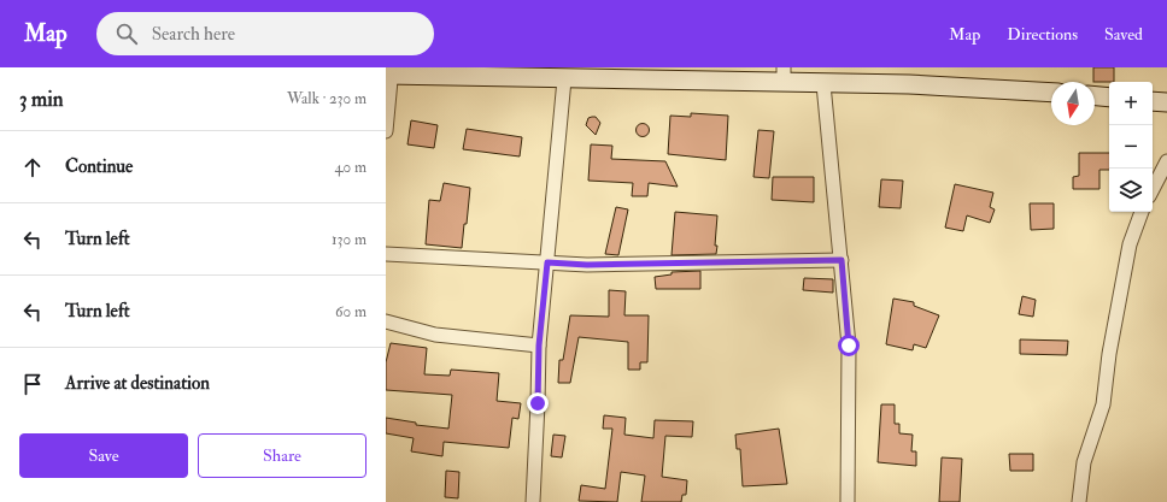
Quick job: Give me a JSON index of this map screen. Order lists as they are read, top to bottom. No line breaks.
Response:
{"north":"bottom","page":{"header":"Map","search":"Search here","nav":["Map","Directions","Saved"],"heading":["3 min","Walk · 230 m"],"map_buttons":["+","−"],"list":[["Continue","40 m"],["Turn left","130 m"],["Turn left","60 m"],"Arrive at destination"],"buttons":["Save","Share"]}}
